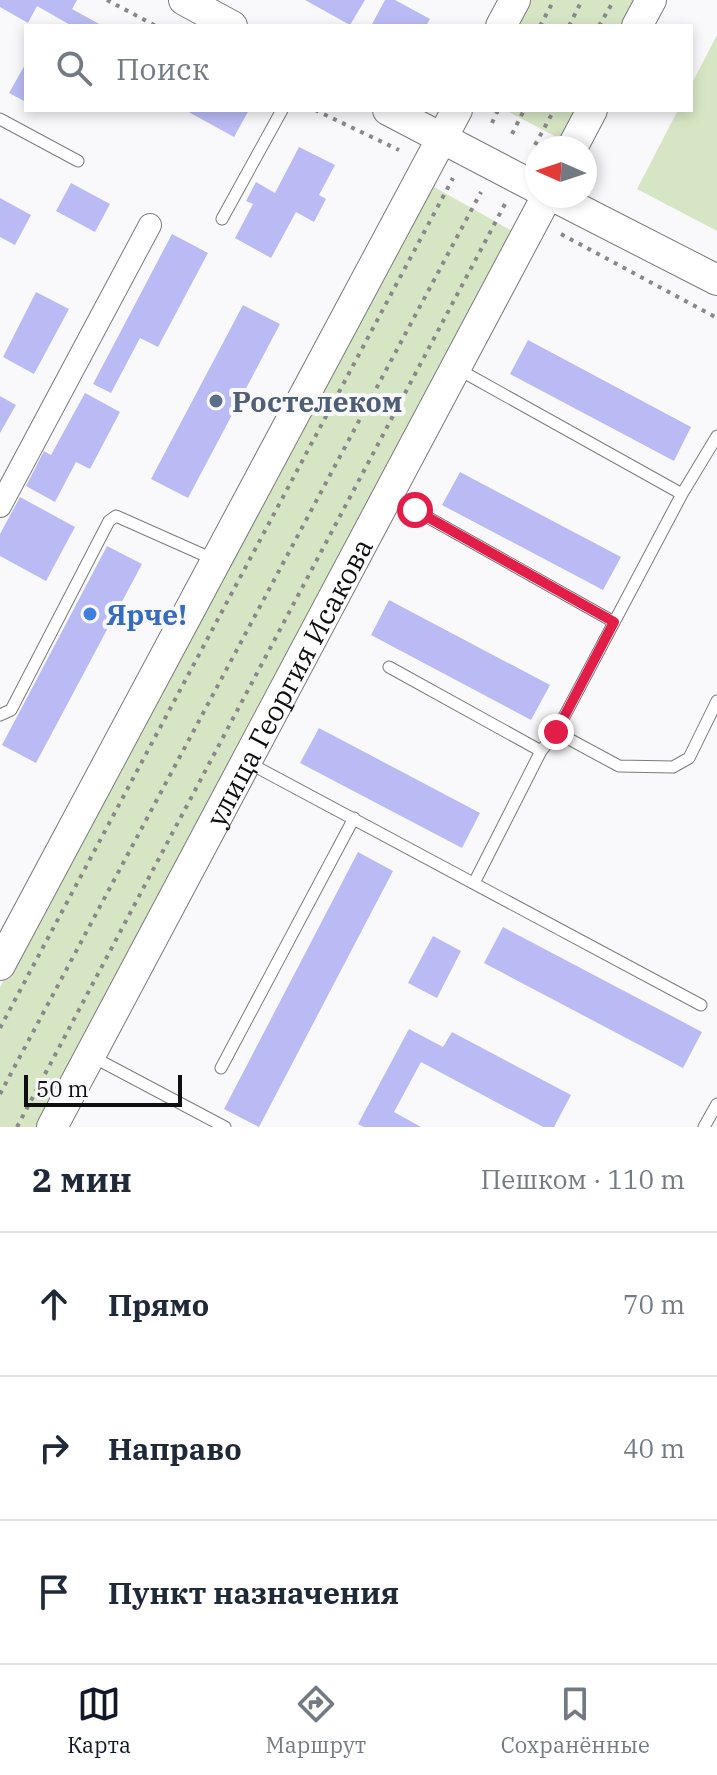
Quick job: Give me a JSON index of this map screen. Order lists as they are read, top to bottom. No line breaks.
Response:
{"streets":{"street":["улица Георгия Исакова"]},"places":["Ростелеком","Ярче!"],"scale_bar":"50 m","north":"left","page":{"search":"Поиск","scale":"50 m","heading":["2 мин","Пешком · 110 m"],"list":[["Прямо","70 m"],["Направо","40 m"],"Пункт назначения"],"nav":["Карта","Маршрут","Сохранённые"]}}
